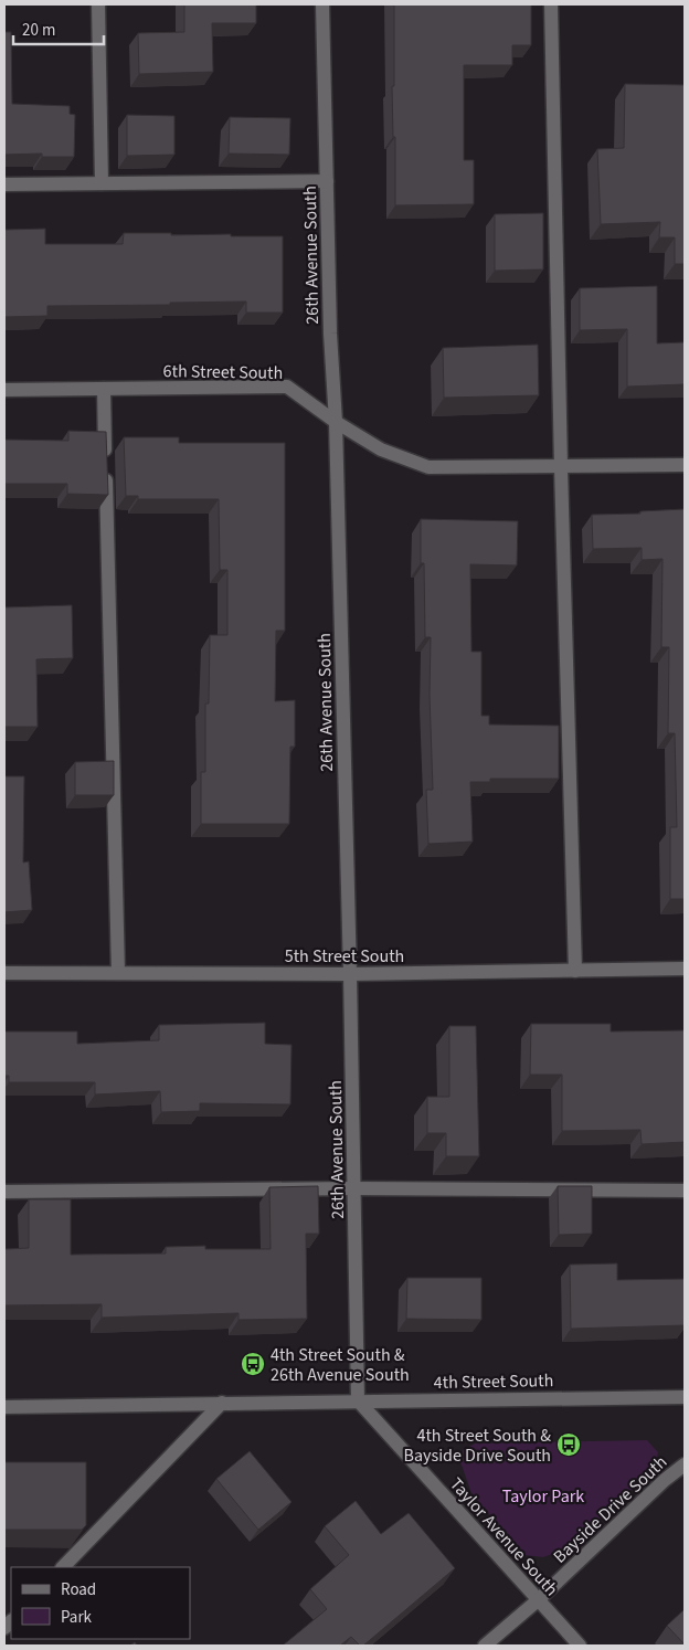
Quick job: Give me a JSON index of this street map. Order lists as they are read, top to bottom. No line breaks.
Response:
{"streets":{"street":["26th Avenue South","6th Street South","5th Street South","4th Street South","Bayside Drive South","Taylor Avenue South"]},"crossings":[["26th Avenue South","6th Street South"],["26th Avenue South","5th Street South"],["26th Avenue South","4th Street South"],["26th Avenue South","Taylor Avenue South"],["4th Street South","Taylor Avenue South"],["Bayside Drive South","Taylor Avenue South"]],"parks":["Taylor Park"],"places":{"bus stop":["4th Street South & 26th Avenue South","4th Street South & Bayside Drive South"]},"legend":["Road","Park"],"scale_bar":"20 m"}
